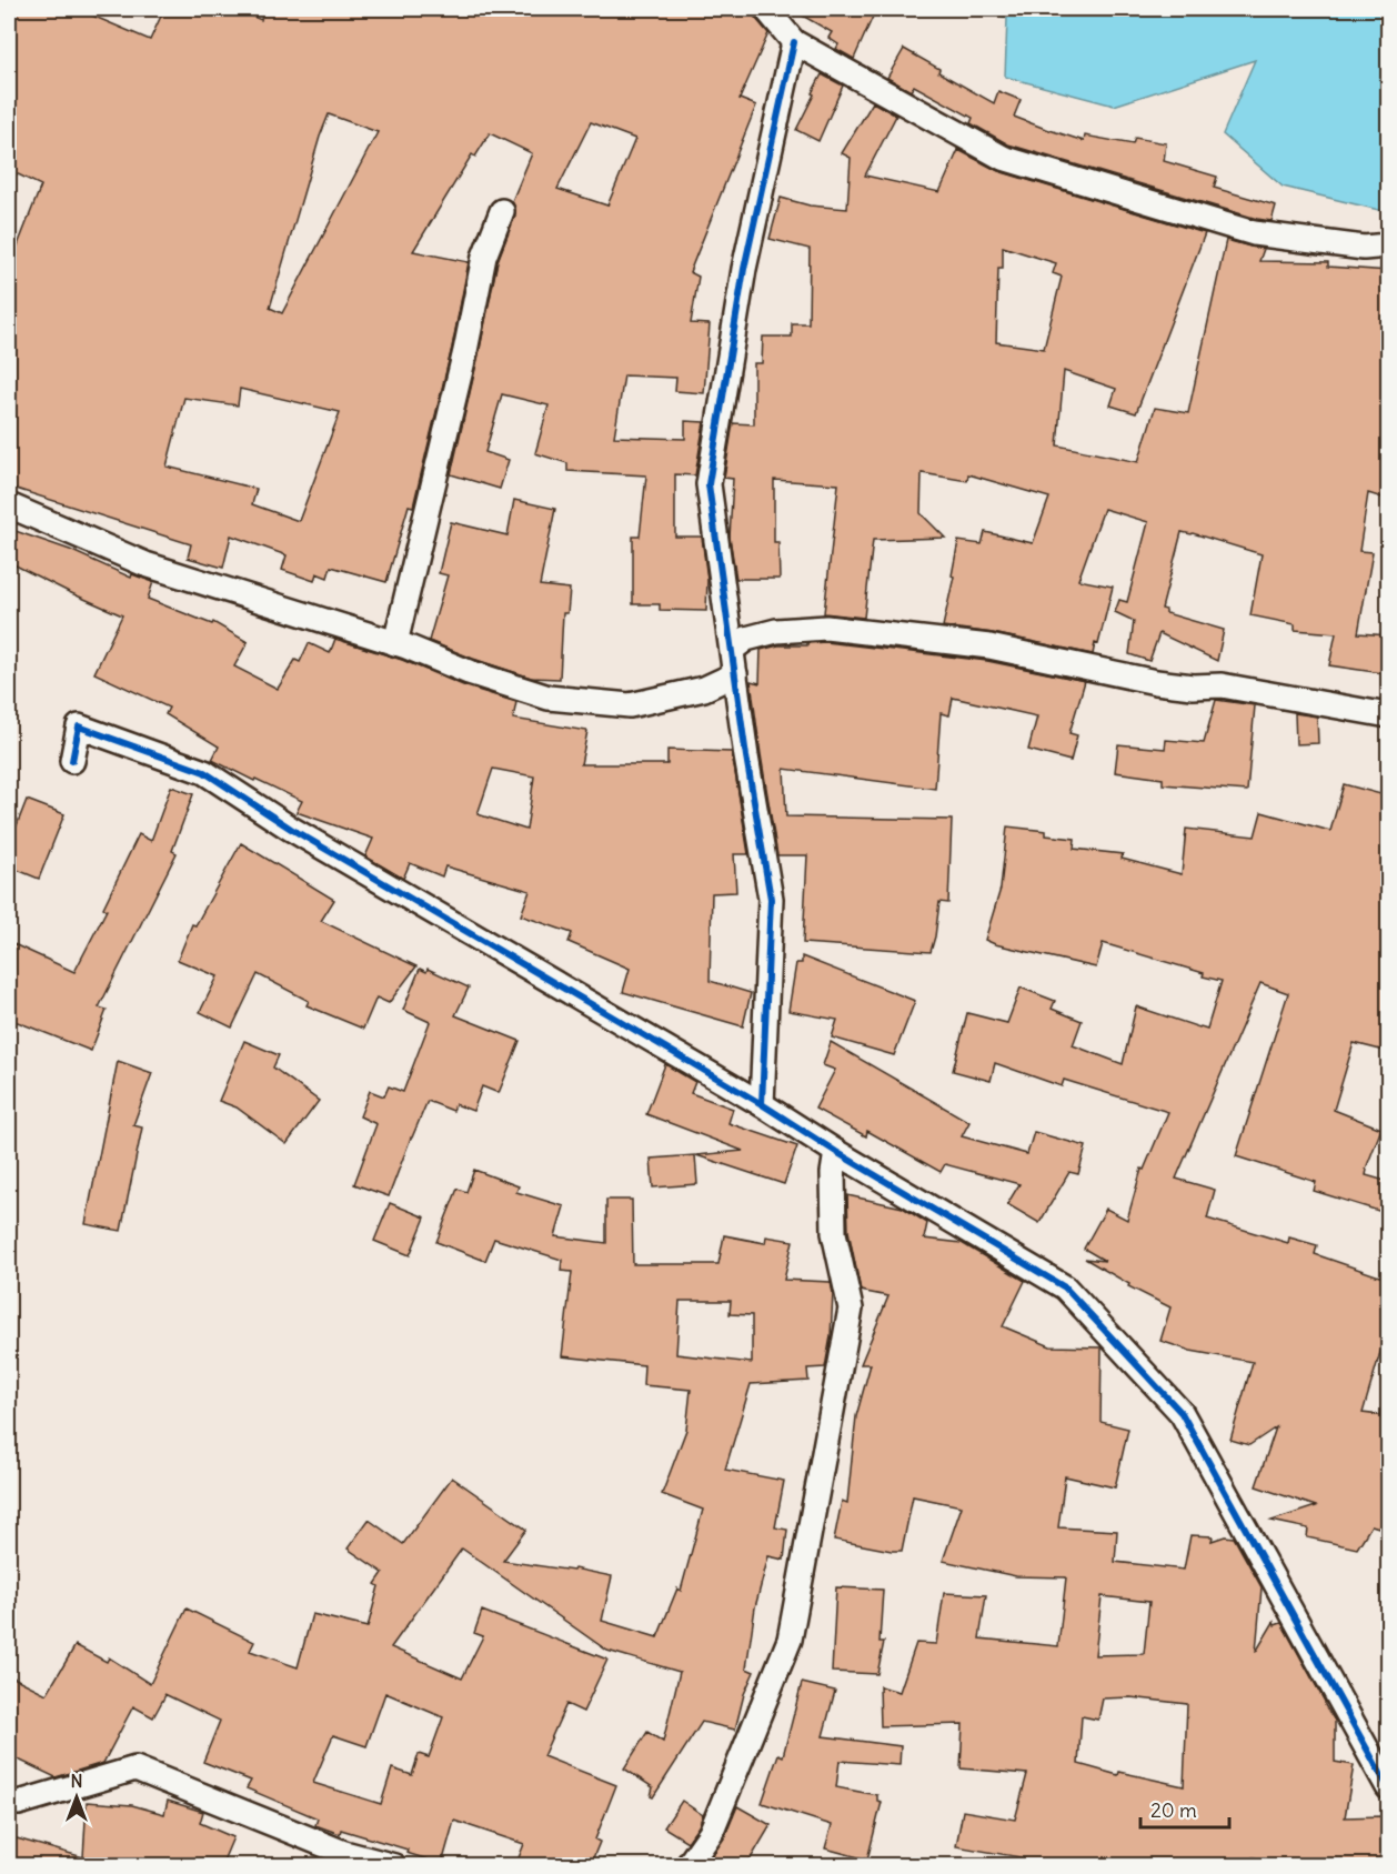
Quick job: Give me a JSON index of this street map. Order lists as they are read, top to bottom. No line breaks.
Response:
{"scale_bar":"20 m","north":"top"}
